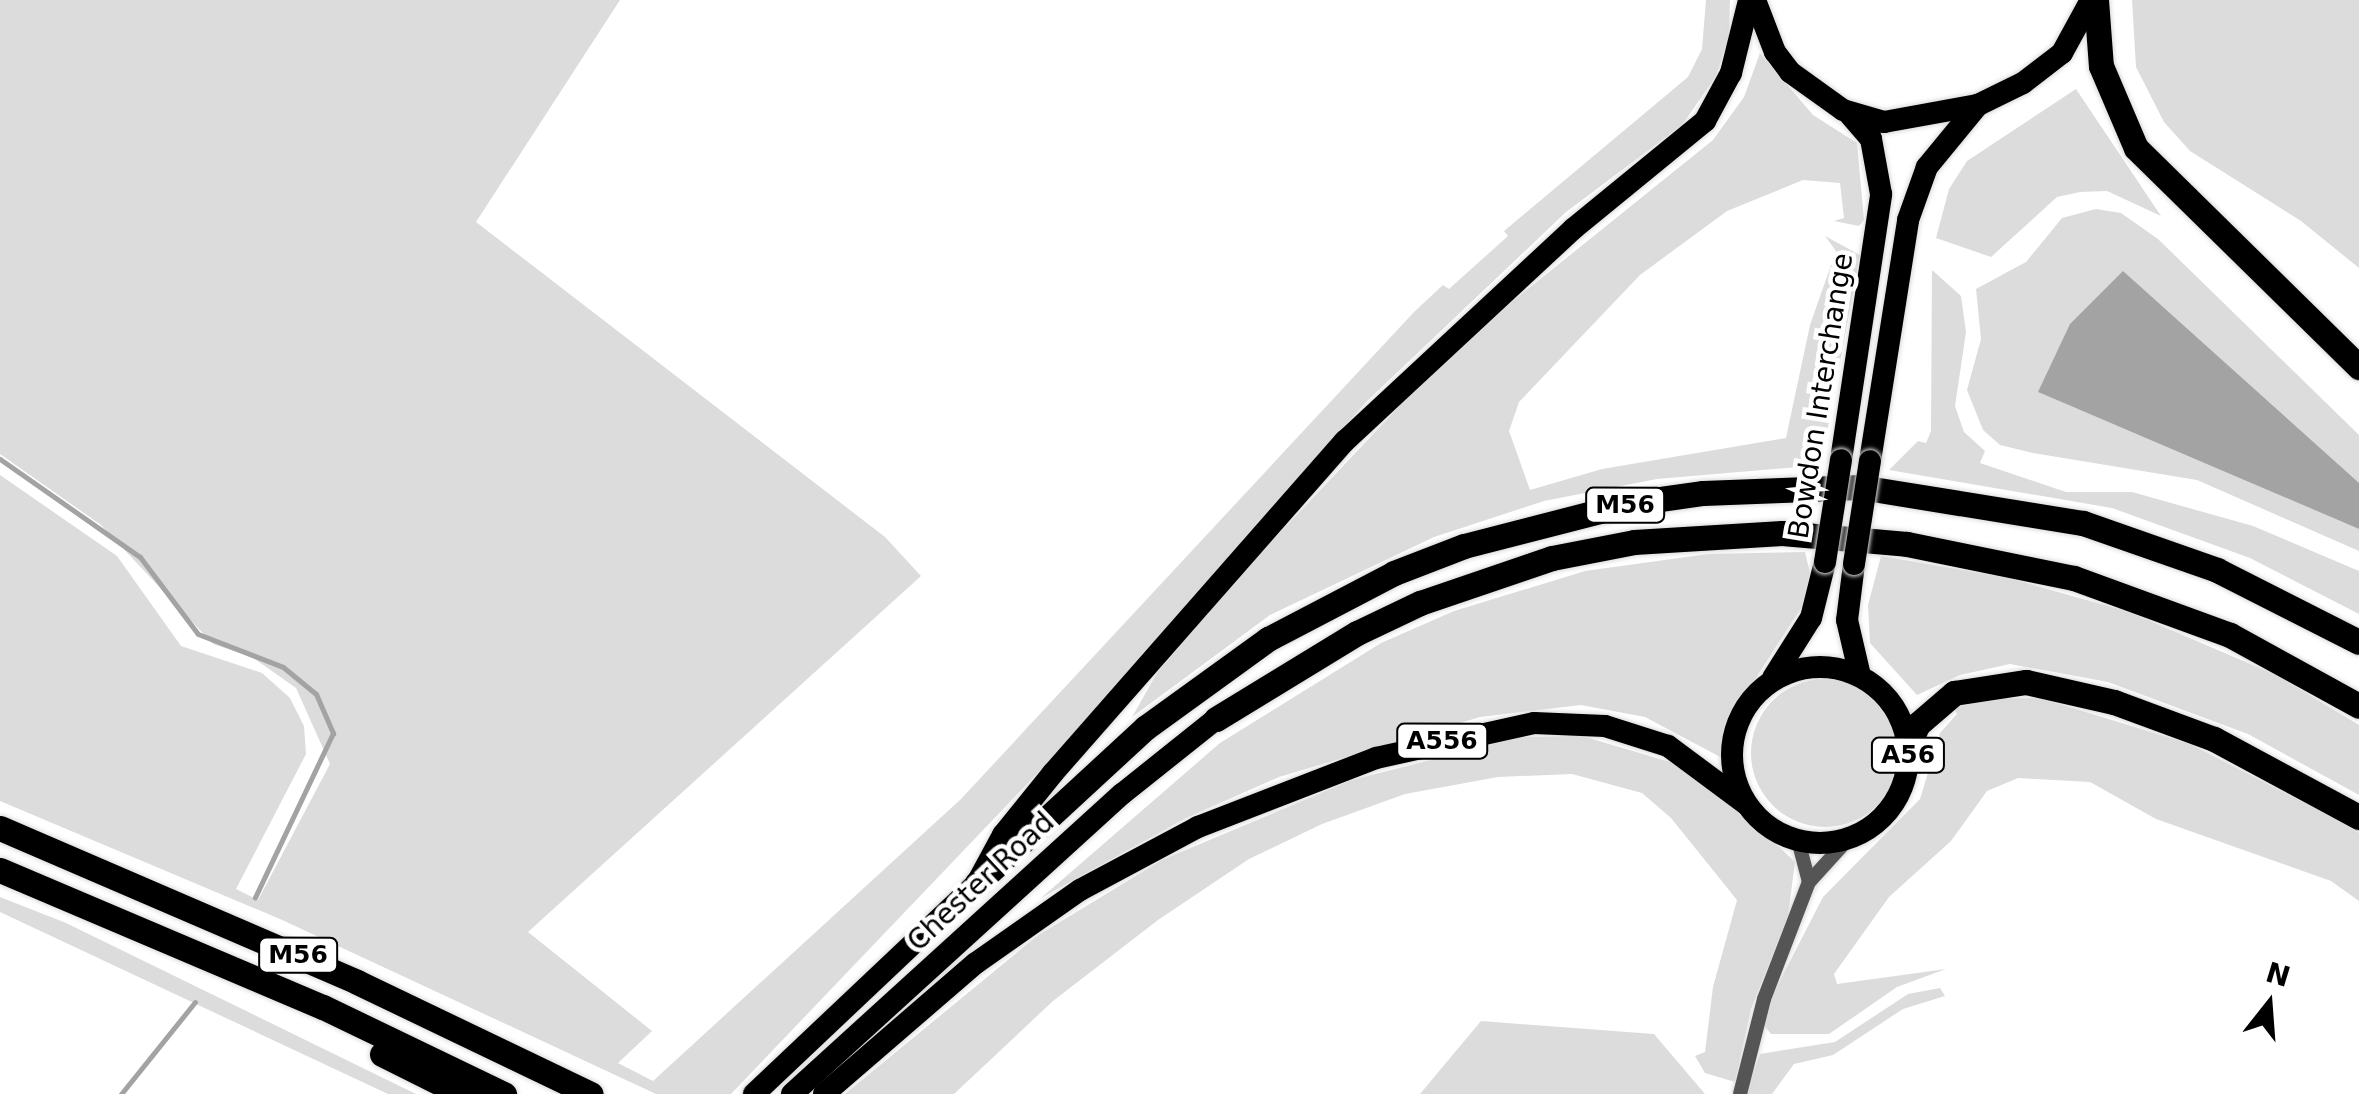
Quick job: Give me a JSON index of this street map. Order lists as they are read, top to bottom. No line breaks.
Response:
{"streets":{"highway":["Bowdon Interchange","M56","A556","A56","Chester Road"]},"crossings":[["Bowdon Interchange","A556"],["Bowdon Interchange","A56"],["M56","Chester Road"],["A556","A56"]],"north":"top"}
